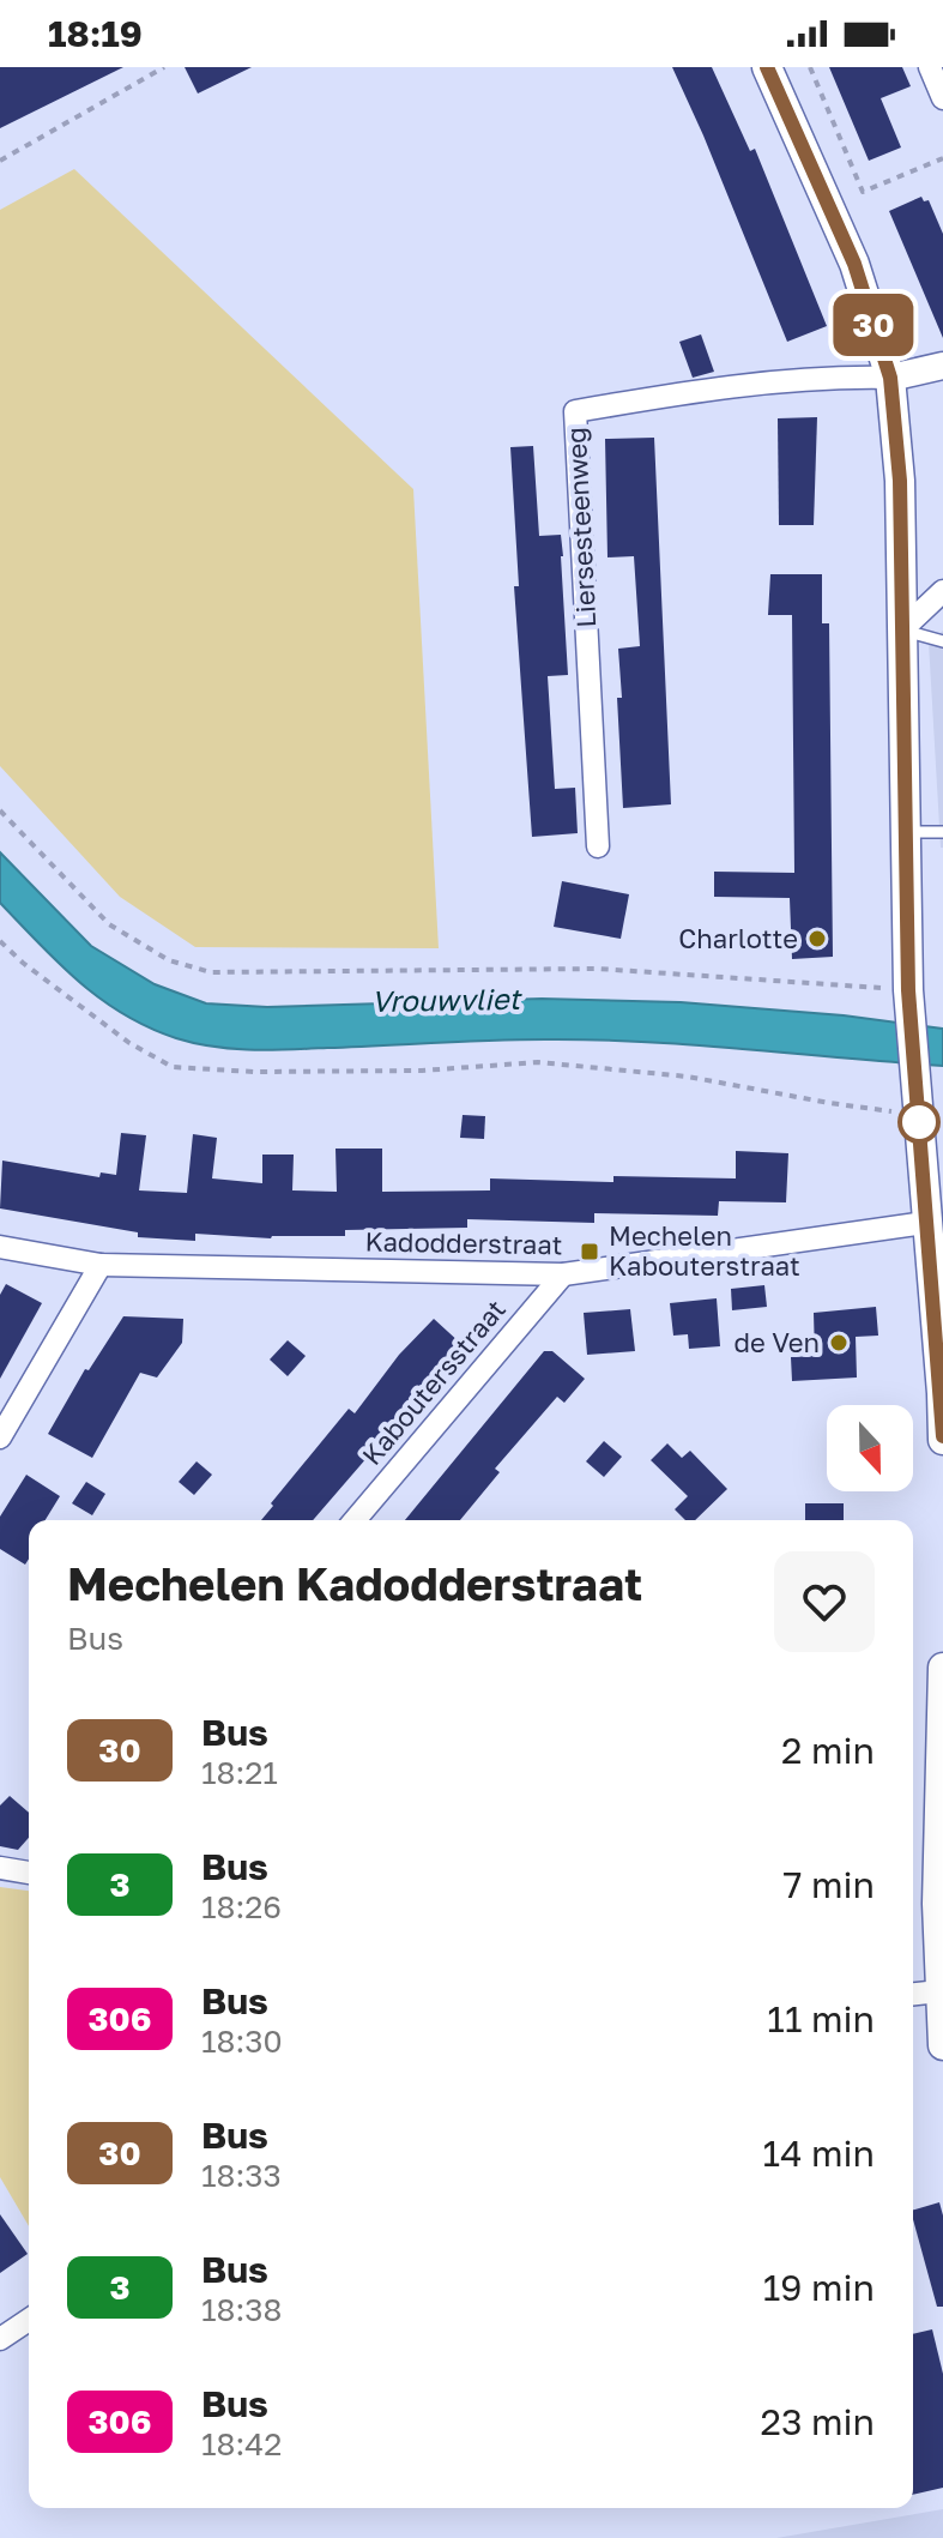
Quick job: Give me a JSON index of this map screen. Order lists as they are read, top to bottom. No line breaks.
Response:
{"streets":{"street":["Liersesteenweg","Kadodderstraat","Kaboutersstraat"]},"crossings":[["Kadodderstraat","Kaboutersstraat"]],"water":["Vrouwvliet"],"places":{"other":["Charlotte","de Ven"],"transit":["Mechelen Kabouterstraat"]},"lines":["bus line 30"],"north":"bottom","page":{"status":"18:19","on_map":"30","heading":["Mechelen Kadodderstraat","Bus"],"list":[{"mark":"30","name":"Bus","note":"18:21","value":"2 min"},{"mark":"3","name":"Bus","note":"18:26","value":"7 min"},{"mark":"306","name":"Bus","note":"18:30","value":"11 min"},{"mark":"30","name":"Bus","note":"18:33","value":"14 min"},{"mark":"3","name":"Bus","note":"18:38","value":"19 min"},{"mark":"306","name":"Bus","note":"18:42","value":"23 min"}]}}
